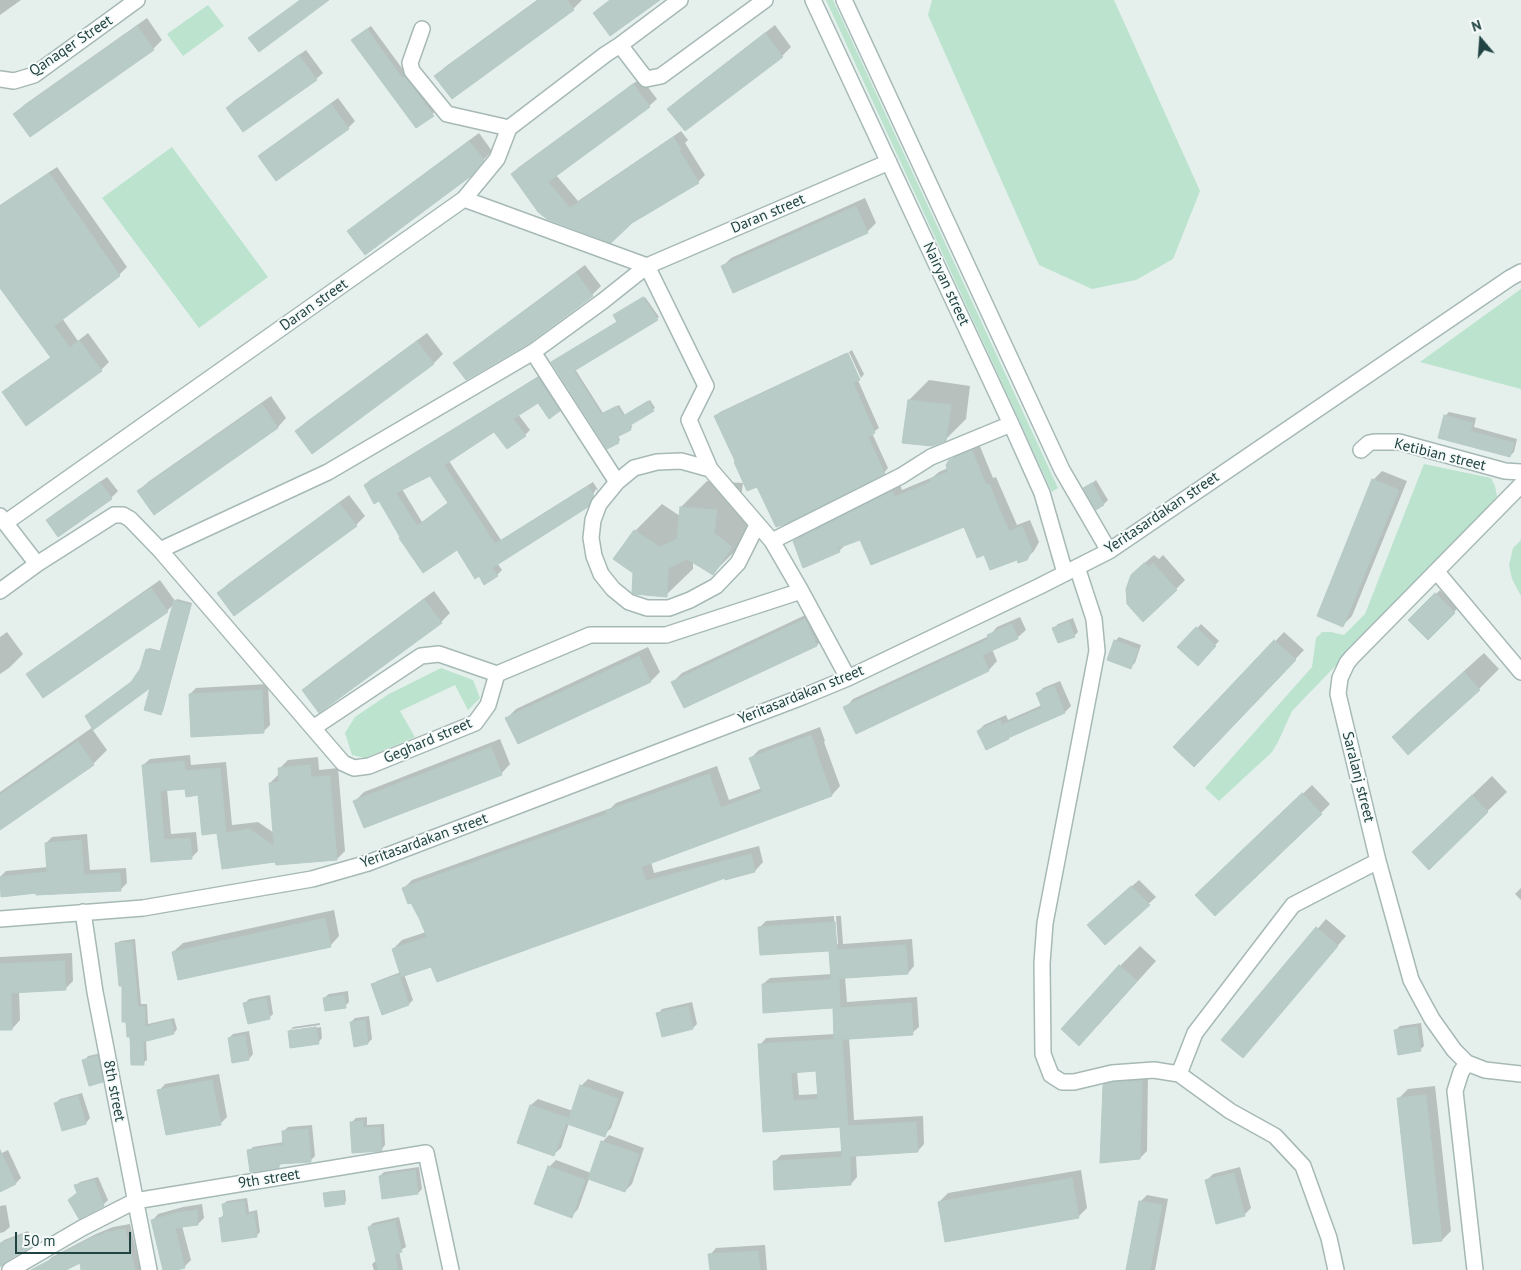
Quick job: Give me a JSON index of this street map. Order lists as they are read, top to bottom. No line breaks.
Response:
{"streets":{"street":["Qanaqer Street","Daran street","Nairyan street","Ketibian street","Yeritasardakan street","Geghard street","Saralanj street","8th street","9th street"]},"crossings":[["Daran street","Nairyan street"],["Daran street","Geghard street"],["Nairyan street","Yeritasardakan street"],["Yeritasardakan street","8th street"],["8th street","9th street"]],"scale_bar":"50 m","north":"top"}
